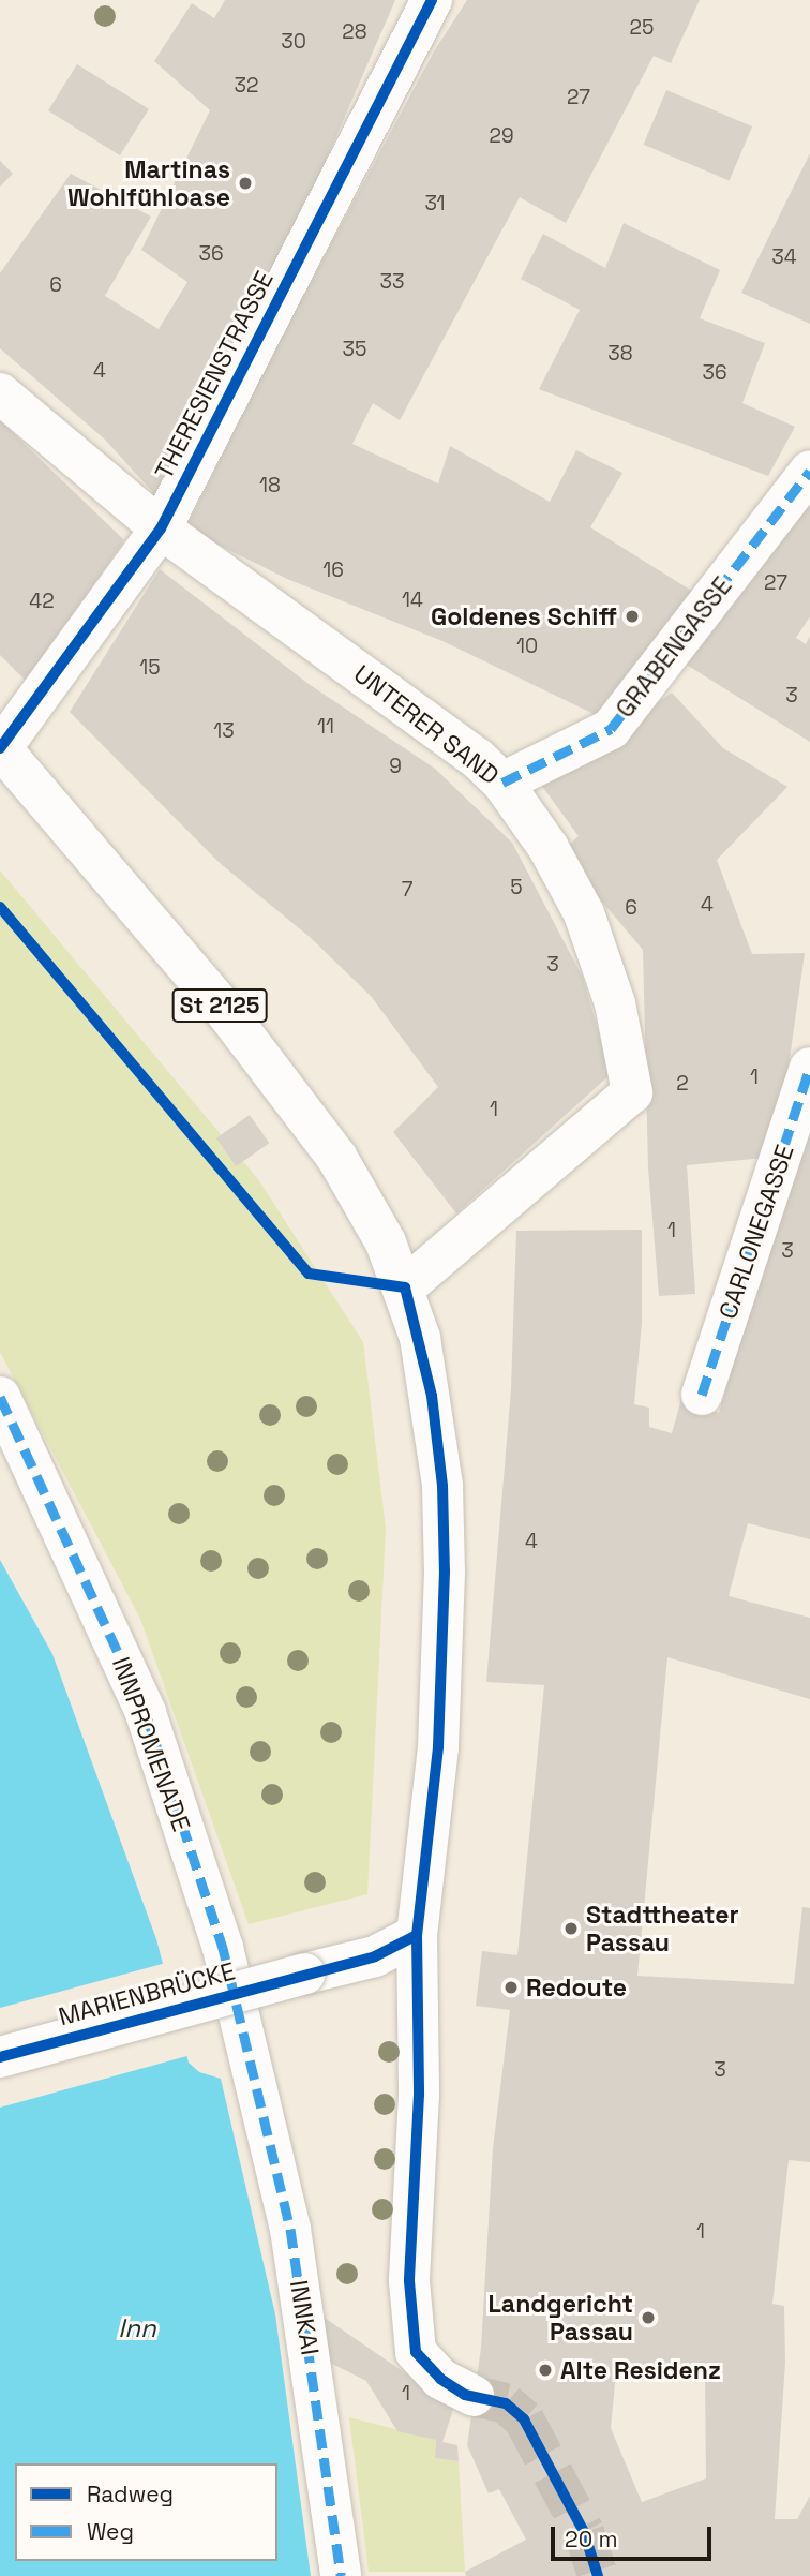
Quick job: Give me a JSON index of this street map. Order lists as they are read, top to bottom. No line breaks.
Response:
{"streets":{"street":["THERESIENSTRASSE","GRABENGASSE","UNTERER SAND","St 2125","CARLONEGASSE","INNPROMENADE","MARIENBRÜCKE","INNKAI"]},"crossings":[["THERESIENSTRASSE","UNTERER SAND"],["THERESIENSTRASSE","St 2125"],["GRABENGASSE","UNTERER SAND"],["UNTERER SAND","St 2125"],["St 2125","MARIENBRÜCKE"],["INNPROMENADE","INNKAI"]],"water":["Inn"],"places":["Martinas Wohlfühloase","Goldenes Schiff","Stadttheater Passau","Redoute","Landgericht Passau","Alte Residenz"],"house_numbers":["25","28","30","32","27","29","31","36","34","33","6","35","38","4","36","18","16","27","14","42","10","15","3","11","13","9","5","7","4","6","3","1","2","1","1","3","4","3","1","1"],"legend":["Radweg","Weg"],"scale_bar":"20 m"}
